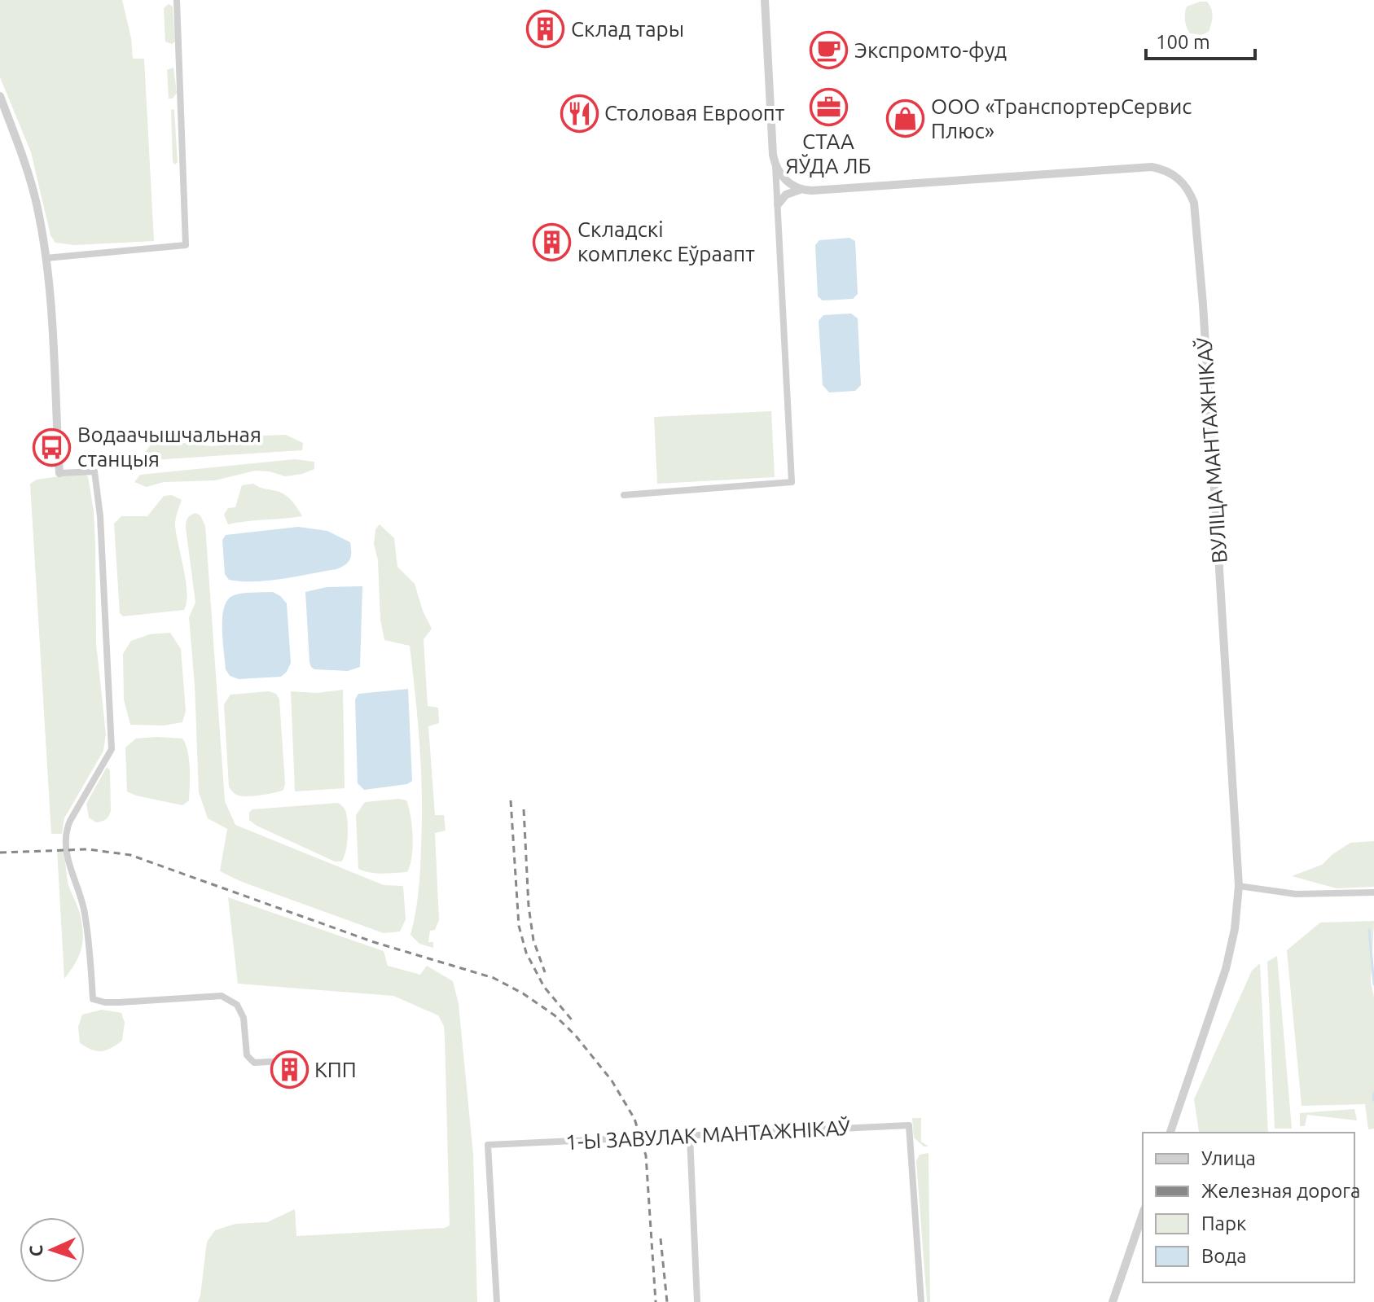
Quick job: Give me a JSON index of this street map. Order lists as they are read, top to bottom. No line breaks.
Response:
{"streets":{"street":["ВУЛІЦА МАНТАЖНІКАЎ","1-Ы ЗАВУЛАК МАНТАЖНІКАЎ"]},"places":{"building":["Склад тары","Складскі комплекс Еўраапт","КПП"],"cafe":["Экспромто-фуд"],"office":["СТАА ЯЎДА ЛБ"],"restaurant":["Столовая Евроопт"],"shop":["ООО «ТранспортерСервис Плюс»"],"bus stop":["Водаачышчальная станцыя"]},"legend":["Улица","Железная дорога","Парк","Вода"],"scale_bar":"100 m","north":"left"}
